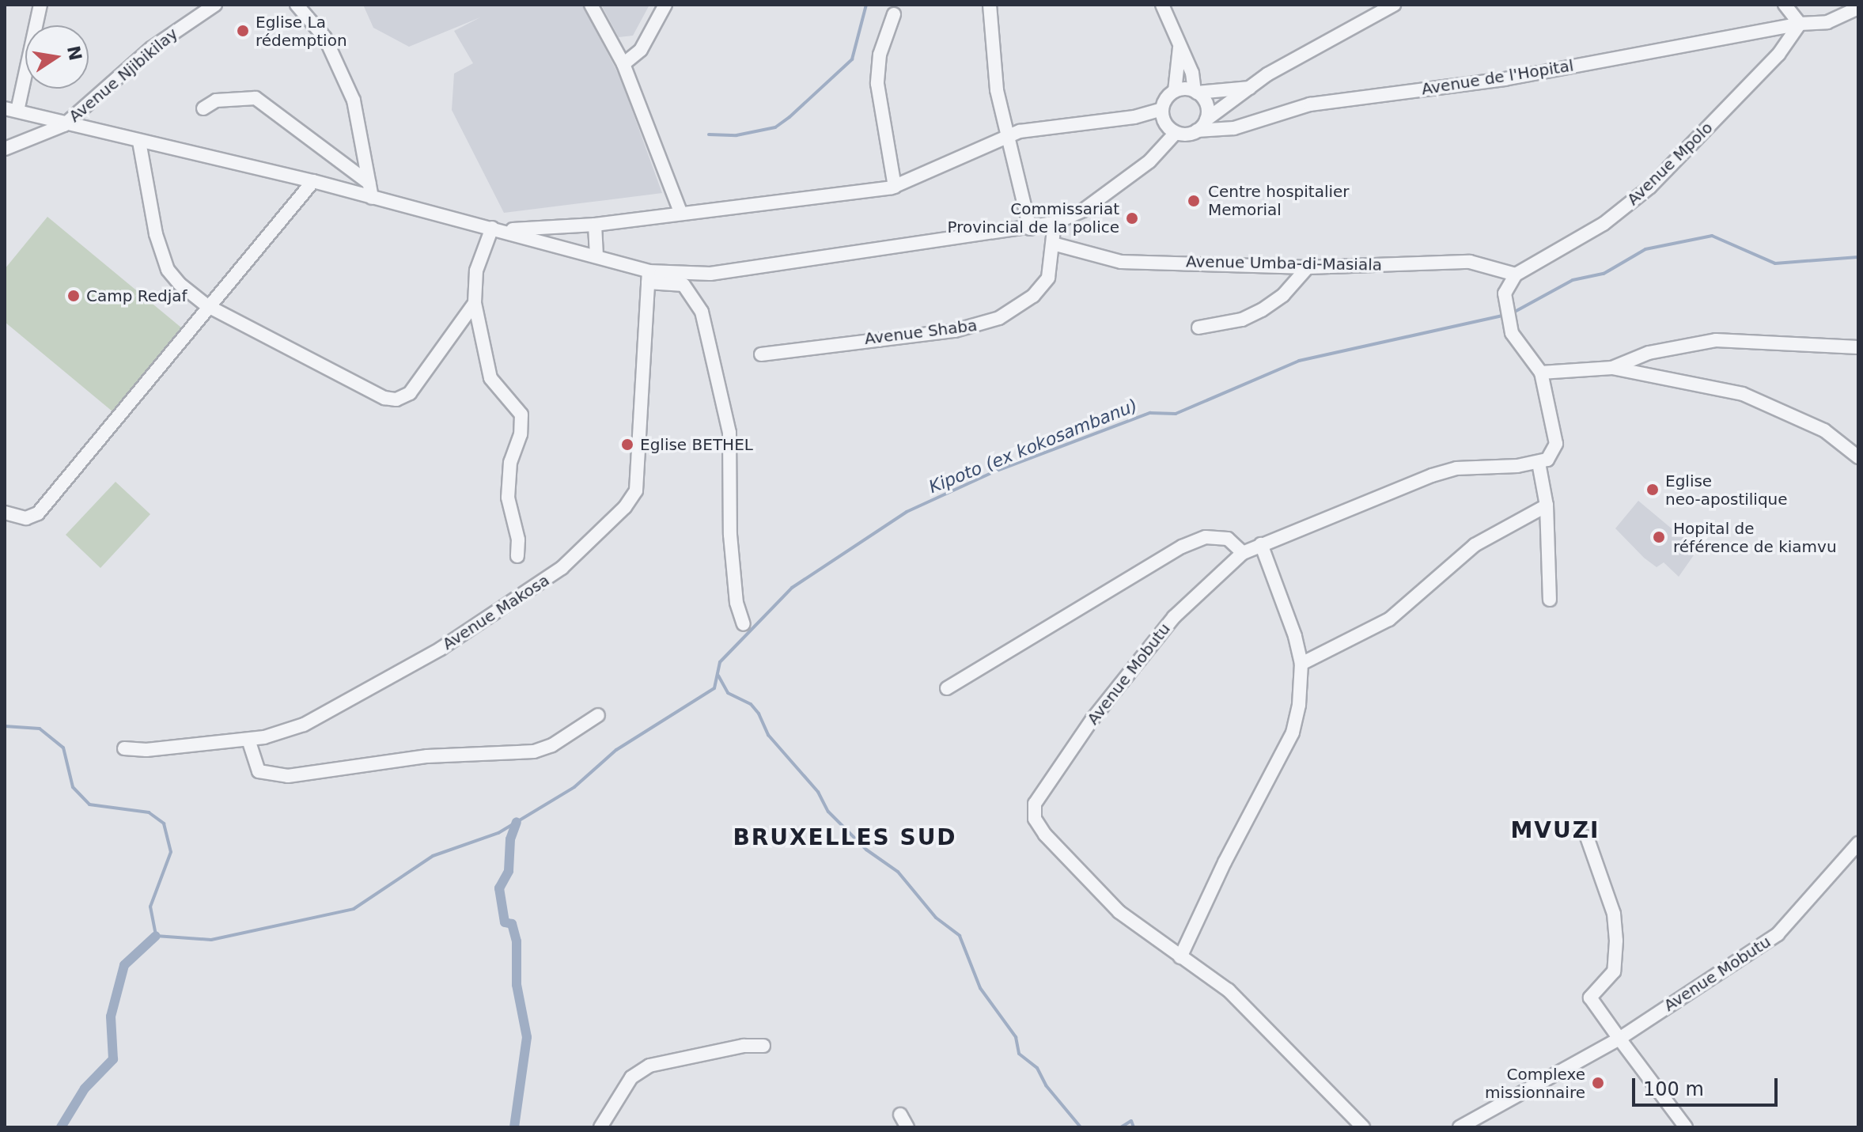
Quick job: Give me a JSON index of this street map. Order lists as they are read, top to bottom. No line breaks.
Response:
{"streets":{"street":["Avenue Njibikilay","Avenue de l'Hopital","Avenue Mpolo","Avenue Umba-di-Masiala","Avenue Shaba","Avenue Makosa","Avenue Mobutu"]},"crossings":[["Avenue de l'Hopital","Avenue Mpolo"],["Avenue Mpolo","Avenue Umba-di-Masiala"],["Avenue Umba-di-Masiala","Avenue Shaba"]],"districts":["MVUZI","BRUXELLES SUD"],"water":["Kipoto (ex kokosambanu)"],"places":["Eglise La rédemption","Centre hospitalier Memorial","Commissariat Provincial de la police","Camp Redjaf","Eglise BETHEL","Eglise neo-apostilique","Hopital de référence de kiamvu","Complexe missionnaire"],"scale_bar":"100 m","north":"right"}
